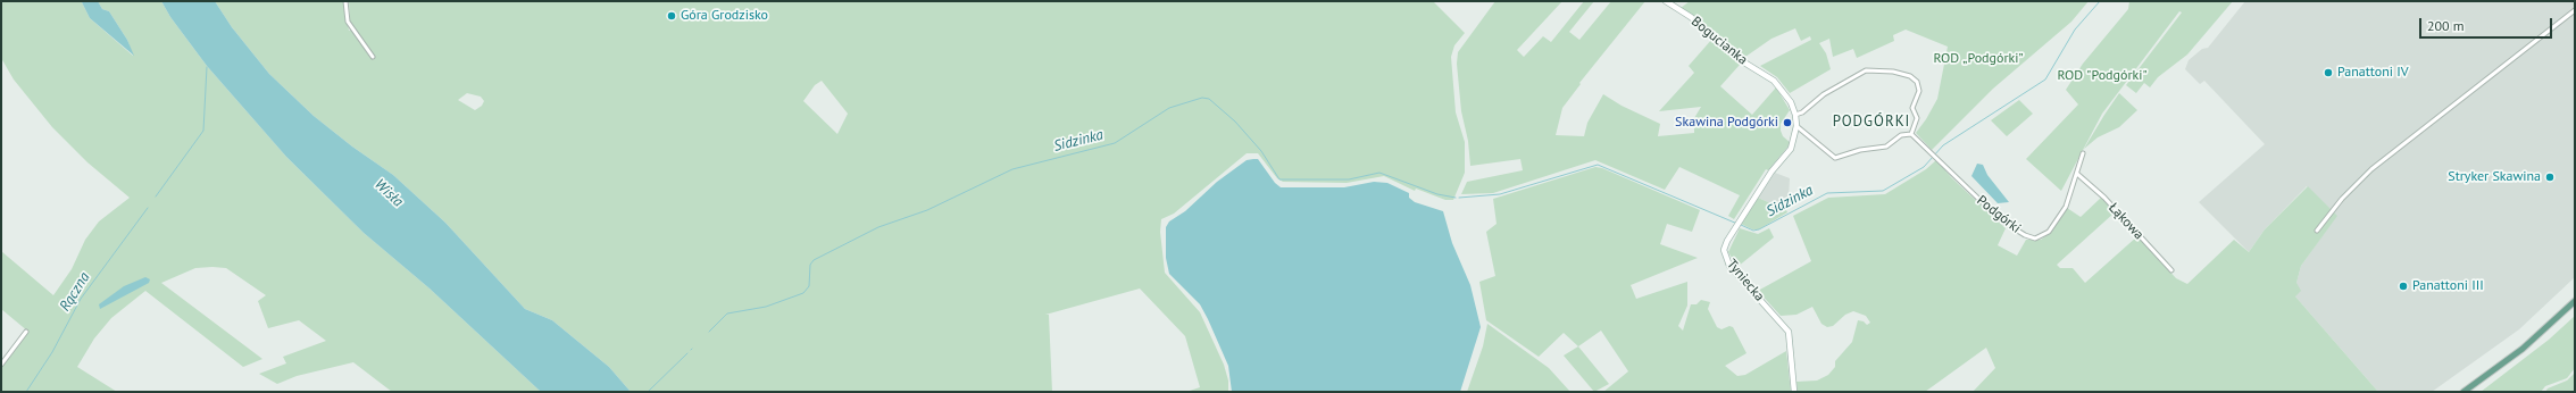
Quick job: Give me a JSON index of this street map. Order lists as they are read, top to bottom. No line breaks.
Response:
{"streets":{"street":["Bogucianka","Podgórki","Łąkowa","Tyniecka"]},"crossings":[["Bogucianka","Tyniecka"],["Podgórki","Łąkowa"]],"districts":["PODGÓRKI"],"water":["Sidzinka","Wisła","Rączna"],"parks":["ROD „Podgórki”","ROD \"Podgórki\""],"places":["Góra Grodzisko","Panattoni IV","Skawina Podgórki","Stryker Skawina","Panattoni III"],"scale_bar":"200 m"}
